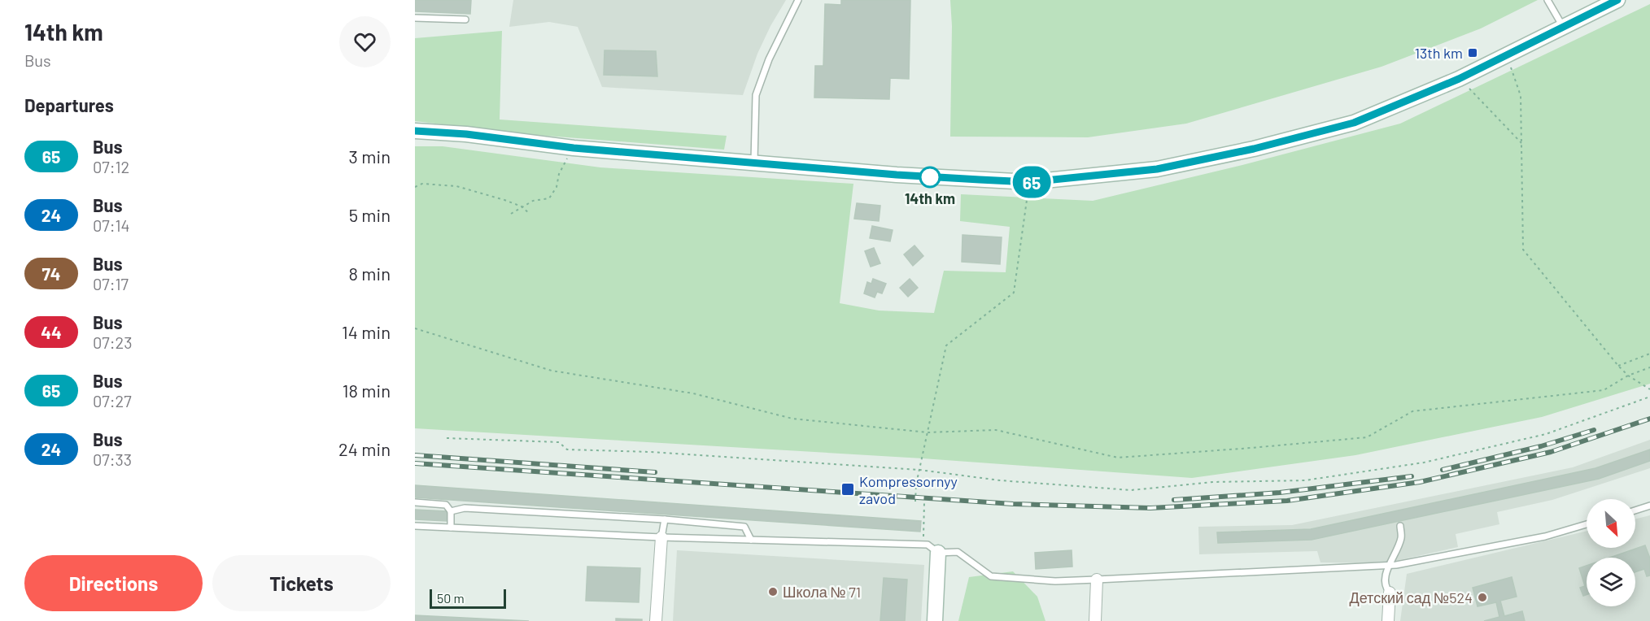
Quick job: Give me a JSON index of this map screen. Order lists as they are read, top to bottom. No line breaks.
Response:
{"places":{"transit":["13th km","Kompressornyy zavod"],"other":["14th km","Школа № 71","Детский сад №524"]},"lines":["bus line 65"],"scale_bar":"50 m","north":"bottom right","page":{"heading":[["14th km","Bus"],"Departures"],"on_map":"65","list":[{"mark":"65","name":"Bus","note":"07:12","value":"3 min"},{"mark":"24","name":"Bus","note":"07:14","value":"5 min"},{"mark":"74","name":"Bus","note":"07:17","value":"8 min"},{"mark":"44","name":"Bus","note":"07:23","value":"14 min"},{"mark":"65","name":"Bus","note":"07:27","value":"18 min"},{"mark":"24","name":"Bus","note":"07:33","value":"24 min"}],"buttons":["Directions","Tickets"],"scale":"50 m"}}
